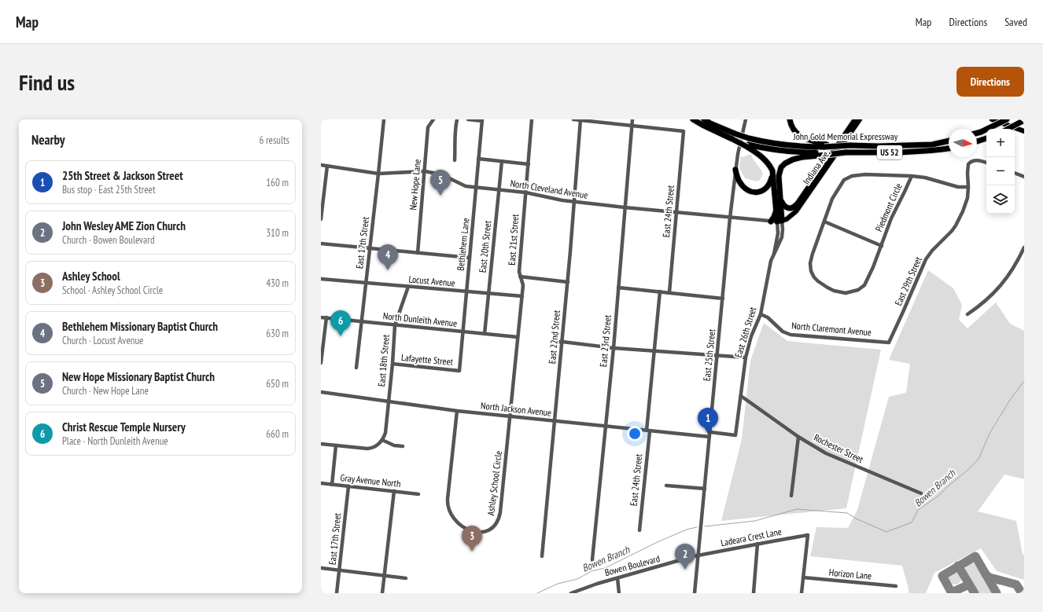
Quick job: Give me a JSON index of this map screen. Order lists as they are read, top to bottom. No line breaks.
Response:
{"streets":{"highway":["John Gold Memorial Expressway","US 52"],"main road":["Indiana Ave."],"street":["New Hope Lane","North Cleveland Avenue","Piedmont Circle","East 24th Street","East 21st Street","East 17th Street","Bethlehem Lane","East 20th Street","Locust Avenue","East 29th Street","North Dunleith Avenue","North Claremont Avenue","East 26th Street","East 22nd Street","East 23rd Street","East 25th Street","Lafayette Street","East 18th Street","North Jackson Avenue","Rochester Street","Gray Avenue North","Ashley School Circle","Ladeara Crest Lane","Bowen Boulevard","Horizon Lane"]},"crossings":[["Indiana Ave.","North Cleveland Avenue"],["Indiana Ave.","East 26th Street"],["New Hope Lane","North Cleveland Avenue"],["North Cleveland Avenue","East 24th Street"],["North Cleveland Avenue","East 21st Street"],["North Cleveland Avenue","East 17th Street"],["North Cleveland Avenue","Bethlehem Lane"],["North Cleveland Avenue","East 20th Street"],["North Cleveland Avenue","East 26th Street"],["North Cleveland Avenue","East 22nd Street"],["North Cleveland Avenue","East 23rd Street"],["North Cleveland Avenue","East 25th Street"],["Piedmont Circle","East 29th Street"],["East 24th Street","East 23rd Street"],["East 24th Street","North Jackson Avenue"],["East 21st Street","Locust Avenue"],["East 21st Street","North Dunleith Avenue"],["East 21st Street","North Jackson Avenue"],["East 21st Street","Ashley School Circle"],["East 17th Street","Locust Avenue"],["East 17th Street","North Dunleith Avenue"],["East 17th Street","Gray Avenue North"],["Bethlehem Lane","Locust Avenue"],["Bethlehem Lane","North Dunleith Avenue"],["Bethlehem Lane","Lafayette Street"],["East 20th Street","Locust Avenue"],["East 20th Street","North Dunleith Avenue"],["Locust Avenue","East 18th Street"],["East 29th Street","North Claremont Avenue"],["North Dunleith Avenue","East 18th Street"],["North Claremont Avenue","East 26th Street"],["East 26th Street","East 25th Street"],["East 26th Street","Rochester Street"],["East 22nd Street","North Jackson Avenue"],["East 23rd Street","North Jackson Avenue"],["East 25th Street","North Jackson Avenue"],["East 25th Street","Ladeara Crest Lane"],["East 25th Street","Bowen Boulevard"],["Lafayette Street","East 18th Street"],["East 18th Street","North Jackson Avenue"],["North Jackson Avenue","Ashley School Circle"],["Ladeara Crest Lane","Bowen Boulevard"],["Ladeara Crest Lane","Horizon Lane"]],"water":["Bowen Branch"],"north":"right","page":{"header":"Map","nav":["Map","Directions","Saved"],"buttons":"Directions","title":"Find us","heading":["Nearby","6 results"],"map_buttons":["+","−"],"list":[{"mark":"1","name":"25th Street & Jackson Street","note":"Bus stop · East 25th Street","value":"160 m"},{"mark":"2","name":"John Wesley AME Zion Church","note":"Church · Bowen Boulevard","value":"310 m"},{"mark":"3","name":"Ashley School","note":"School · Ashley School Circle","value":"430 m"},{"mark":"4","name":"Bethlehem Missionary Baptist Church","note":"Church · Locust Avenue","value":"630 m"},{"mark":"5","name":"New Hope Missionary Baptist Church","note":"Church · New Hope Lane","value":"650 m"},{"mark":"6","name":"Christ Rescue Temple Nursery","note":"Place · North Dunleith Avenue","value":"660 m"}],"pins":["5","4","6","1","3","2"]}}
